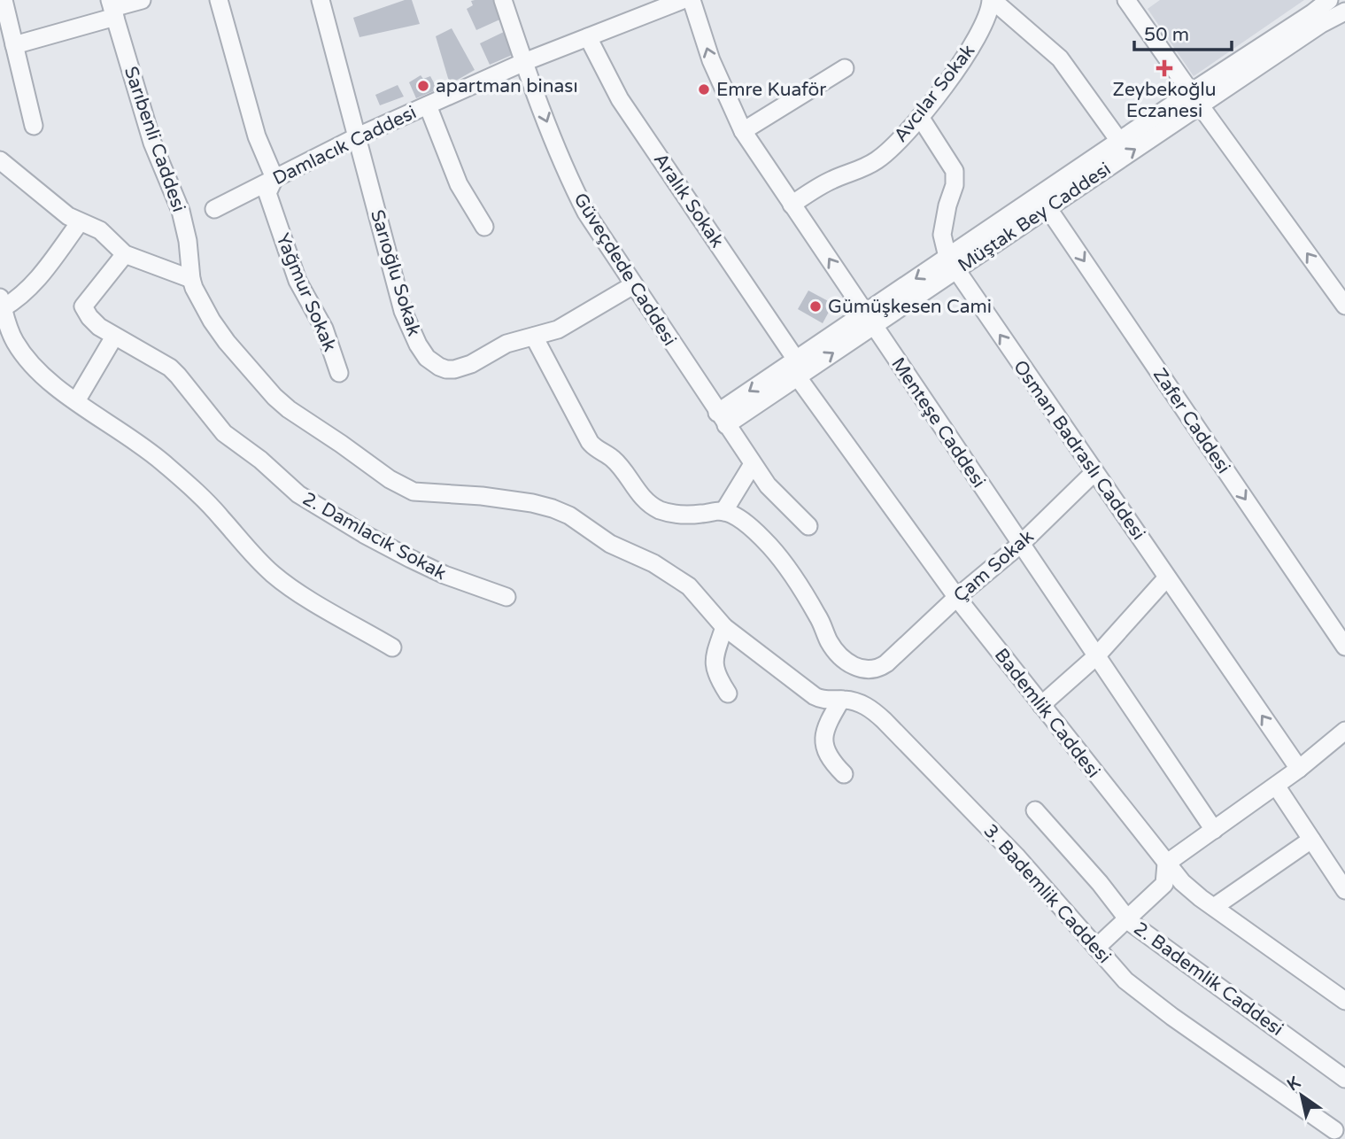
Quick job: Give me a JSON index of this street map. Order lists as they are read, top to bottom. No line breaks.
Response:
{"streets":{"street":["Avcılar Sokak","Sarıbenli Caddesi","Damlacık Caddesi","Aralık Sokak","Müştak Bey Caddesi","Güveçdede Caddesi","Sarıoğlu Sokak","Yağmur Sokak","Zafer Caddesi","Menteşe Caddesi","Osman Badraslı Caddesi","2. Damlacık Sokak","Çam Sokak","Bademlik Caddesi","3. Bademlik Caddesi","2. Bademlik Caddesi"]},"crossings":[["Avcılar Sokak","Menteşe Caddesi"],["Avcılar Sokak","Osman Badraslı Caddesi"],["Sarıbenli Caddesi","3. Bademlik Caddesi"],["Damlacık Caddesi","Aralık Sokak"],["Damlacık Caddesi","Güveçdede Caddesi"],["Damlacık Caddesi","Sarıoğlu Sokak"],["Damlacık Caddesi","Yağmur Sokak"],["Aralık Sokak","Müştak Bey Caddesi"],["Müştak Bey Caddesi","Güveçdede Caddesi"],["Müştak Bey Caddesi","Zafer Caddesi"],["Müştak Bey Caddesi","Menteşe Caddesi"],["Müştak Bey Caddesi","Osman Badraslı Caddesi"],["Müştak Bey Caddesi","Bademlik Caddesi"],["Güveçdede Caddesi","Sarıoğlu Sokak"],["Menteşe Caddesi","Çam Sokak"],["Osman Badraslı Caddesi","Çam Sokak"],["Çam Sokak","Bademlik Caddesi"]],"one_way":["Zafer Caddesi","Osman Badraslı Caddesi"],"places":{"health":["Zeybekoğlu Eczanesi"],"other":["apartman binası","Emre Kuaför","Gümüşkesen Cami"]},"scale_bar":"50 m","north":"top left"}
